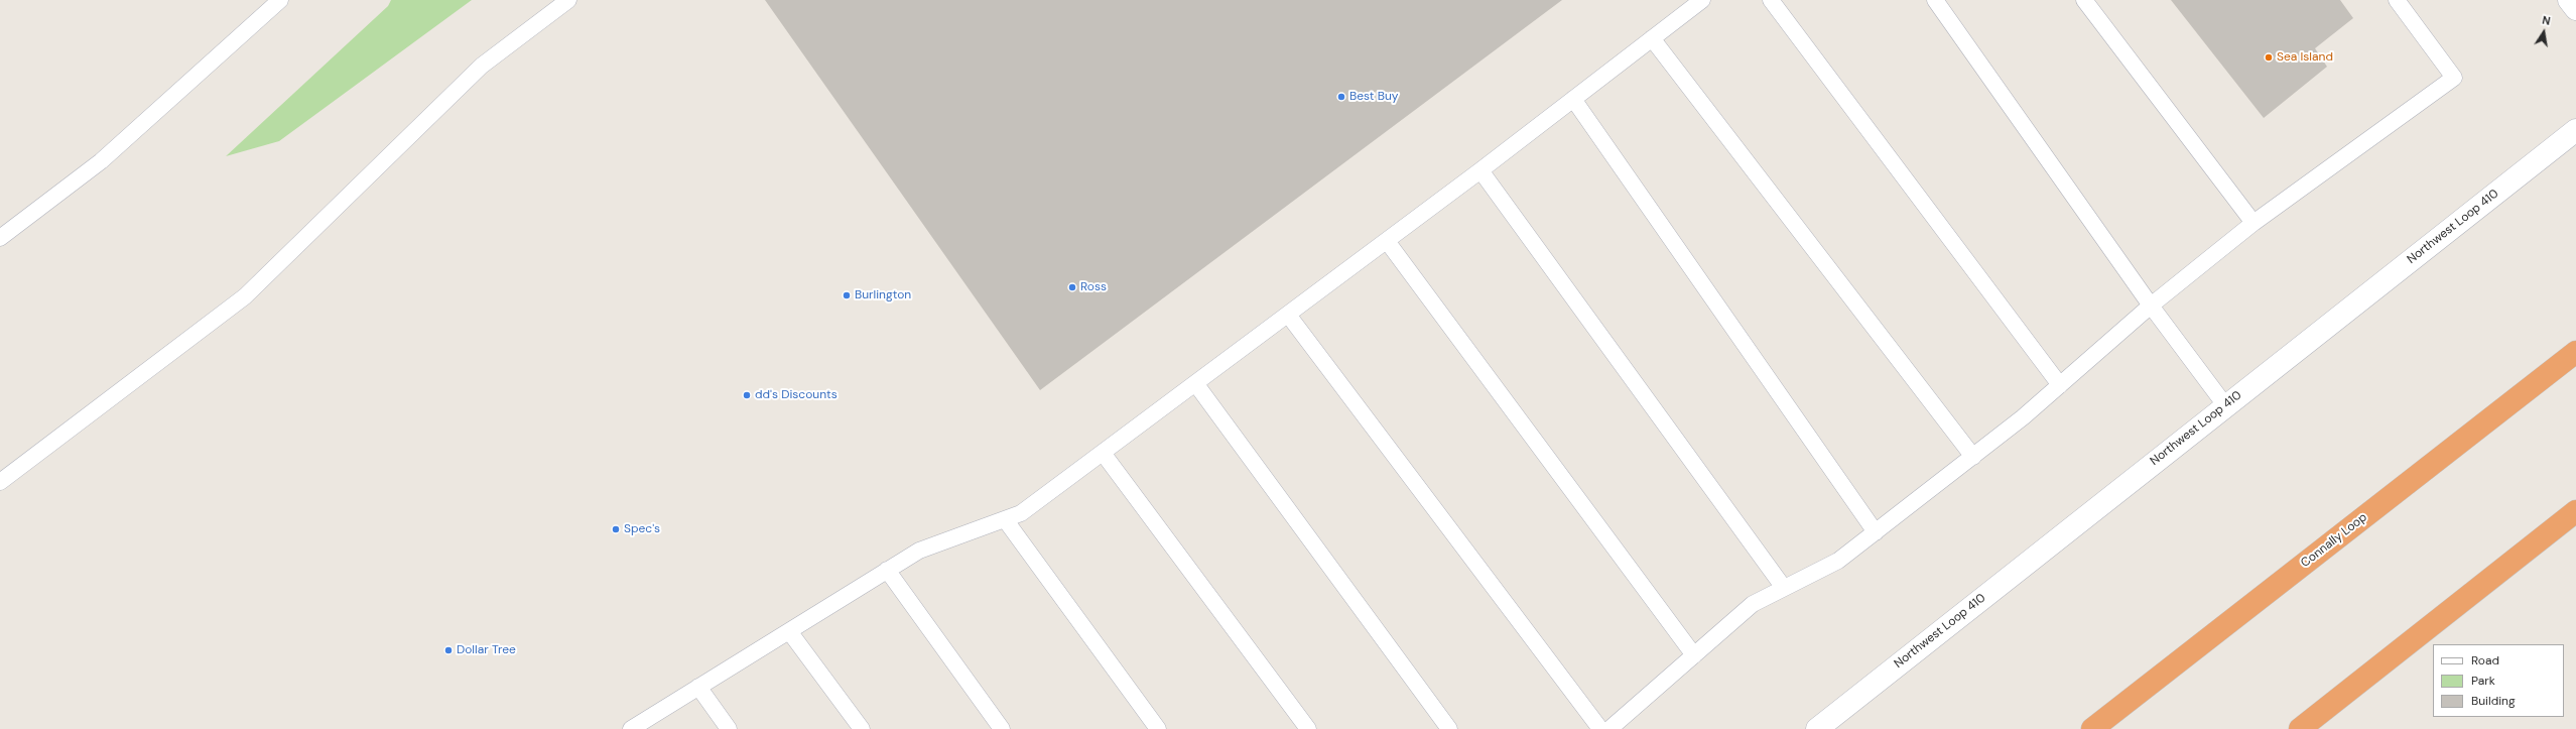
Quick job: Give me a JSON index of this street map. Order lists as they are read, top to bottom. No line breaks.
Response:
{"streets":{"highway":["Connally Loop"],"main road":["Northwest Loop 410"]},"places":["Sea Island","Best Buy","Ross","Burlington","dd's Discounts","Spec's","Dollar Tree"],"legend":["Road","Park","Building"],"north":"top"}
